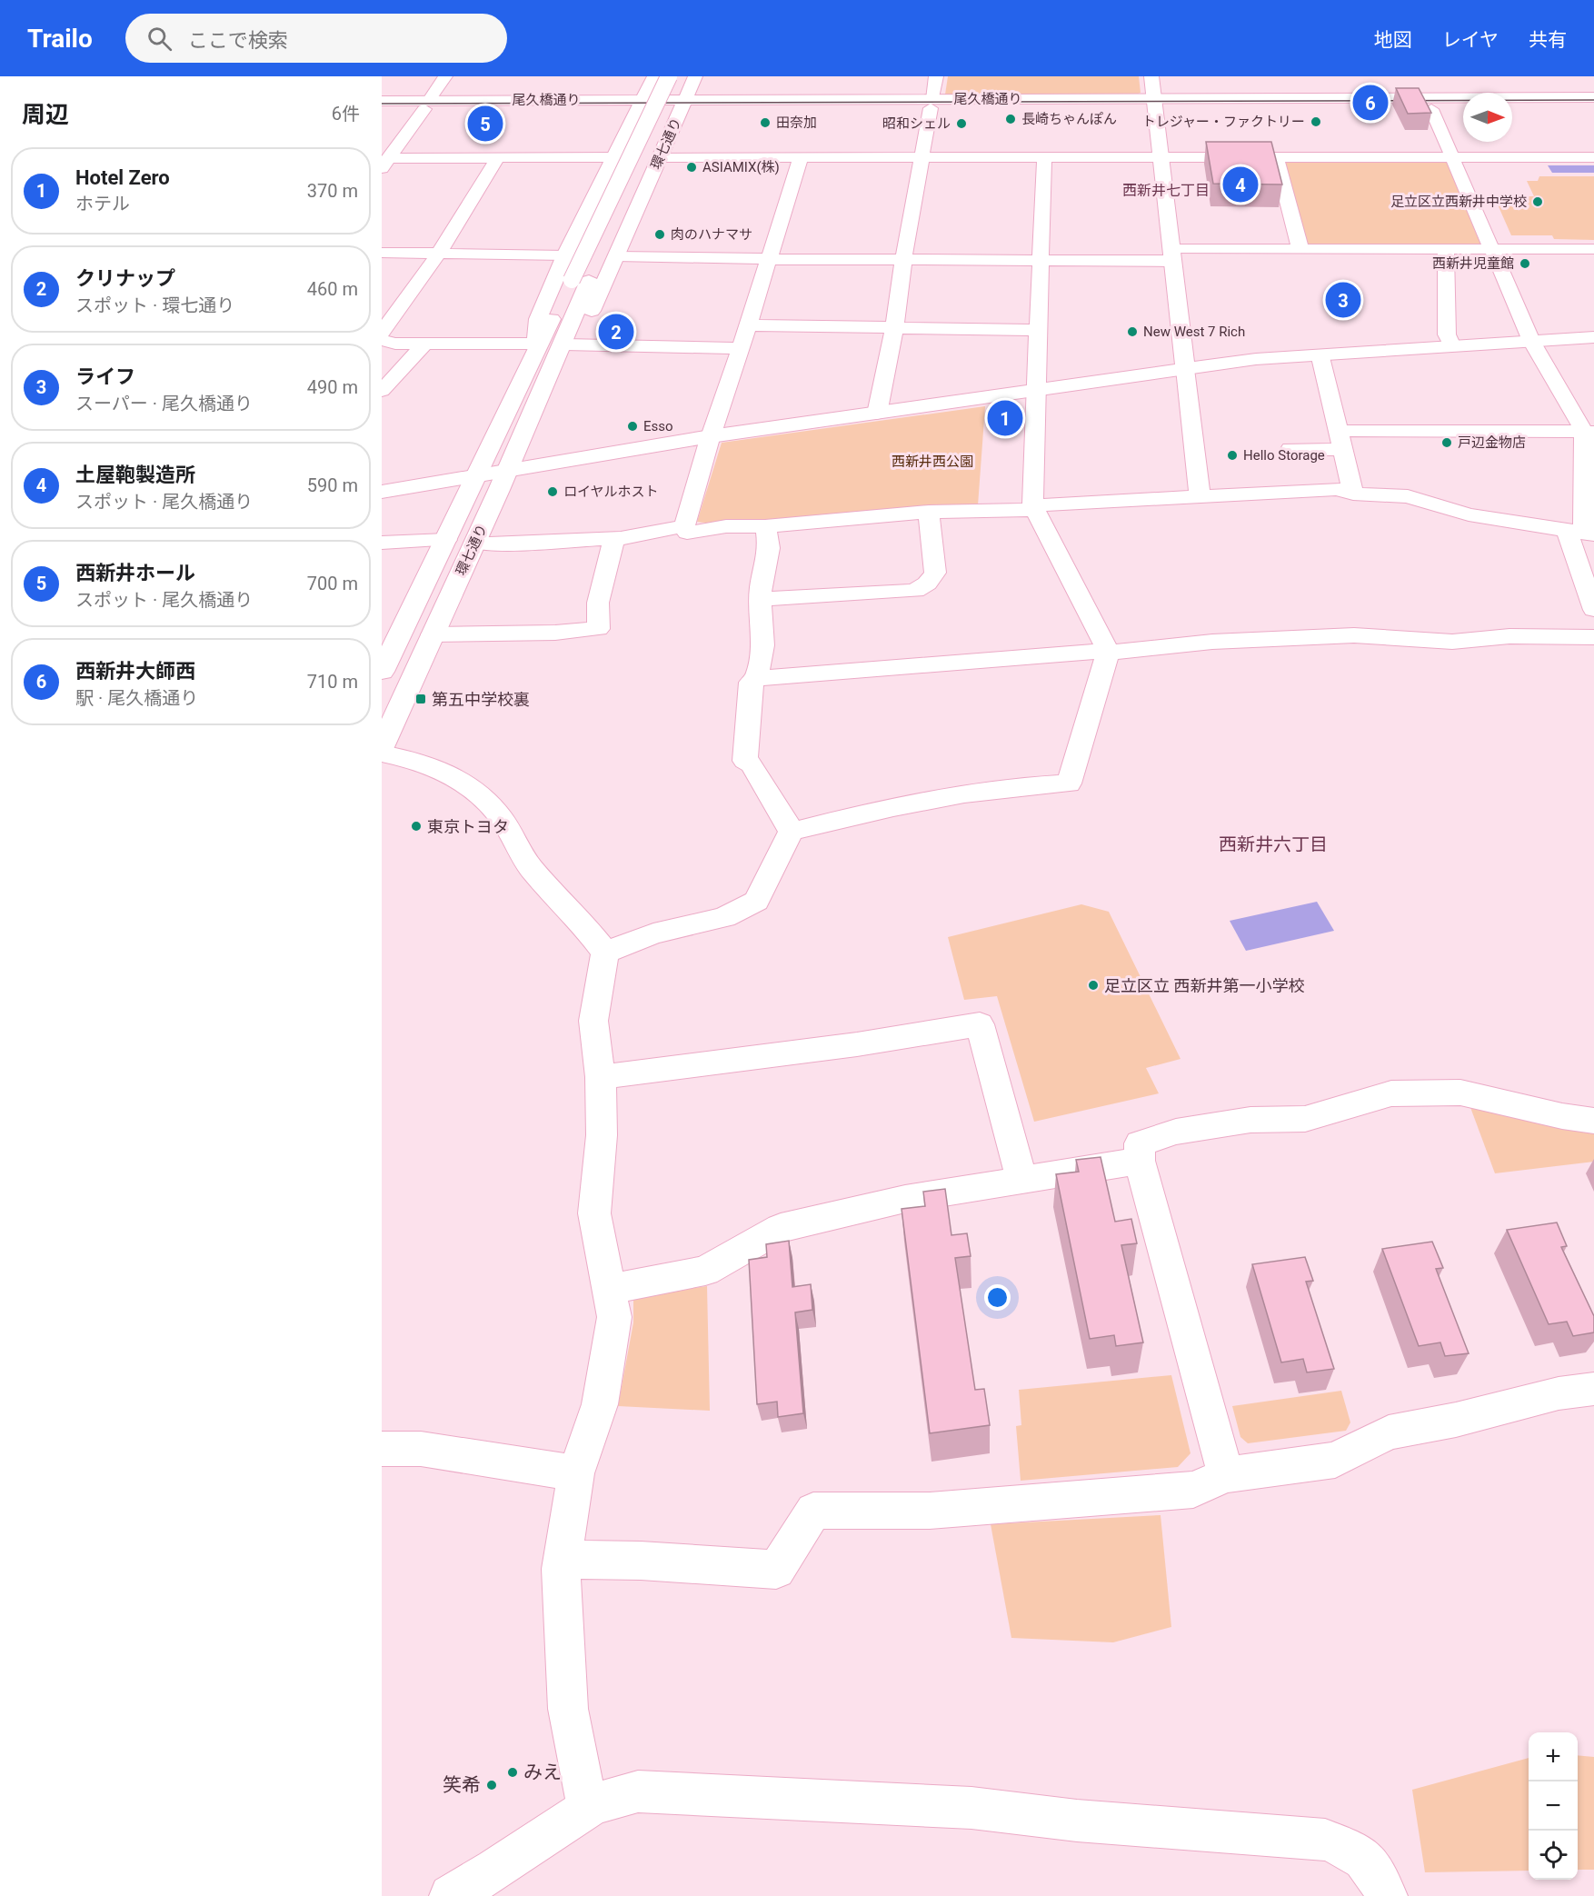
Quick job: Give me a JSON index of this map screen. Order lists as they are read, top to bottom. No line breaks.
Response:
{"streets":{"main road":["尾久橋通り","環七通り"]},"crossings":[["尾久橋通り","環七通り"]],"districts":["西新井七丁目","西新井六丁目"],"parks":["西新井西公園"],"places":{"other":["長崎ちゃんぽん","トレジャー・ファクトリー","田奈加","昭和シェル","ASIAMIX(株)","足立区立西新井中学校","肉のハナマサ","西新井児童館","New West 7 Rich","Esso","戸辺金物店","Hello Storage","ロイヤルホスト","東京トヨタ","足立区立 西新井第一小学校","みえ","笑希"],"transit":["第五中学校裏"]},"north":"right","page":{"header":"Trailo","search":"ここで検索","nav":["地図","レイヤ","共有"],"heading":["周辺","6件"],"pins":["6","5","4","3","2","1"],"list":[{"mark":"1","name":"Hotel Zero","note":"ホテル","value":"370 m"},{"mark":"2","name":"クリナップ","note":"スポット · 環七通り","value":"460 m"},{"mark":"3","name":"ライフ","note":"スーパー · 尾久橋通り","value":"490 m"},{"mark":"4","name":"土屋鞄製造所","note":"スポット · 尾久橋通り","value":"590 m"},{"mark":"5","name":"西新井ホール","note":"スポット · 尾久橋通り","value":"700 m"},{"mark":"6","name":"西新井大師西","note":"駅 · 尾久橋通り","value":"710 m"}],"map_buttons":["+","−"]}}
